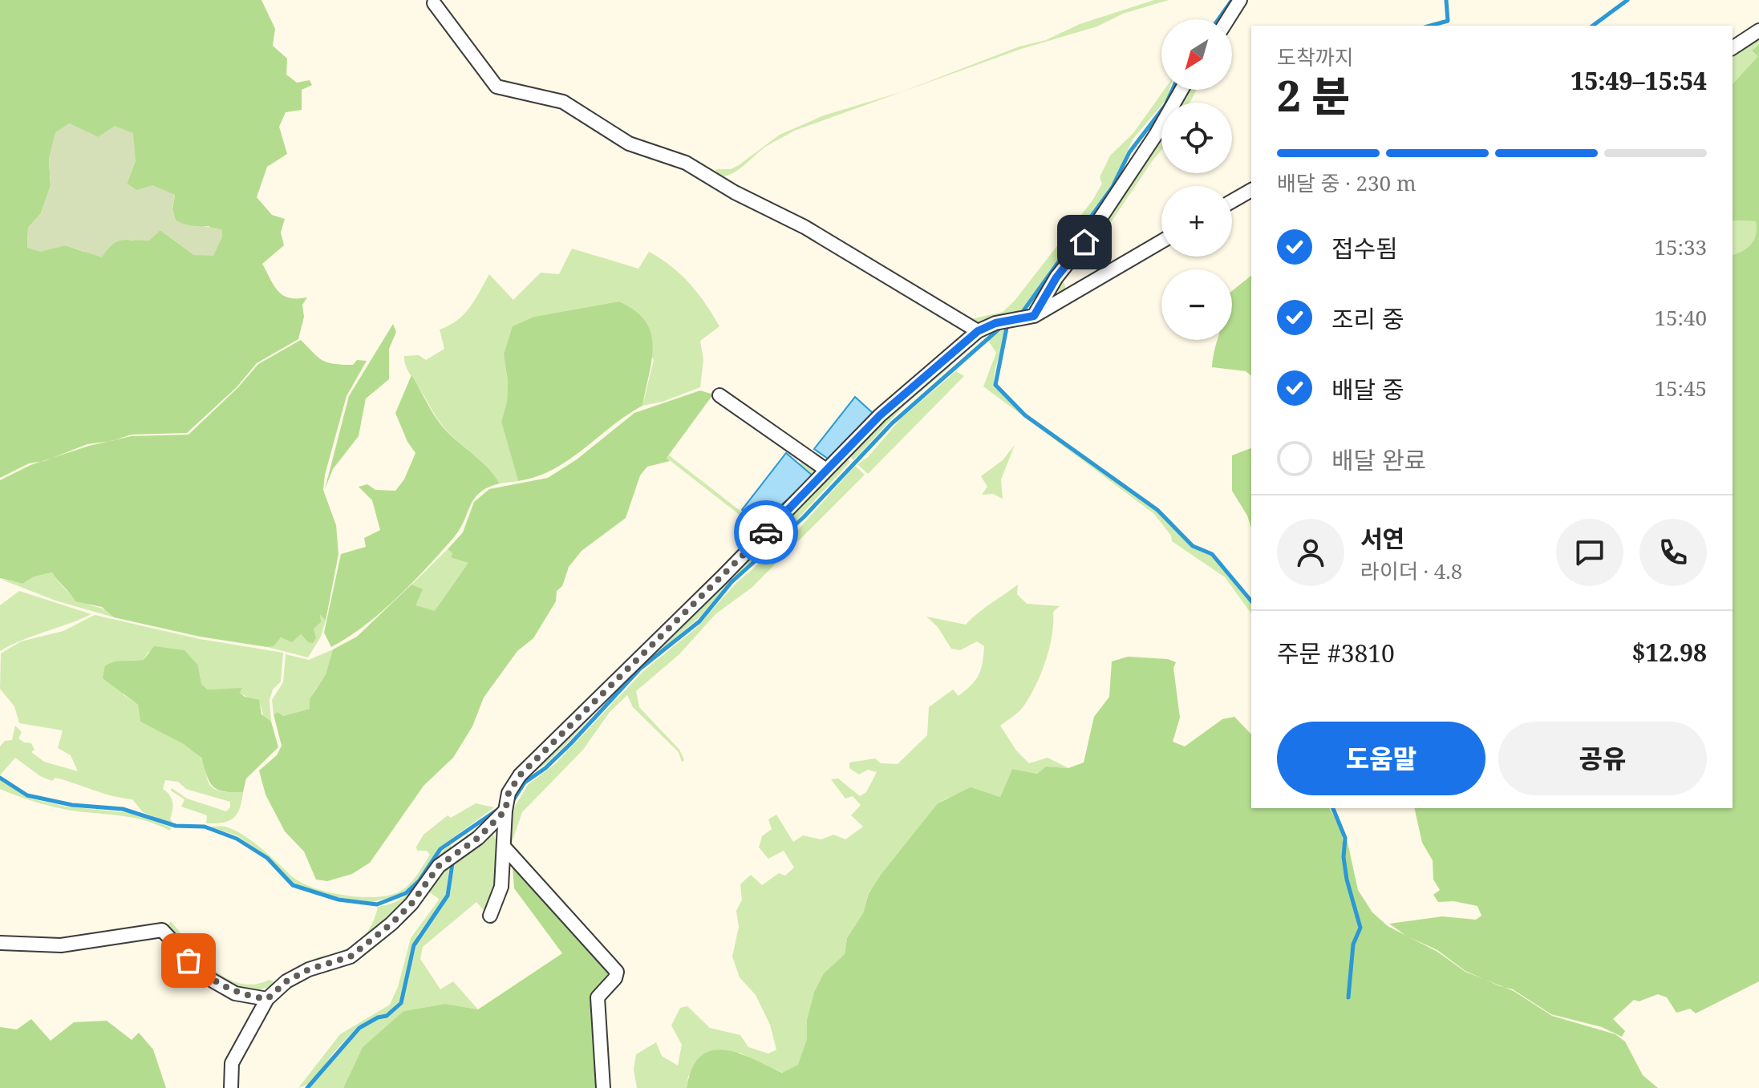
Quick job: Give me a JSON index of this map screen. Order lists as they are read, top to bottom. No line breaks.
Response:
{"north":"bottom left","page":{"map_buttons":["+","−"],"heading":["2 분","도착까지","15:49–15:54"],"panel":["서연","라이더 · 4.8","주문 #3810","$12.98"],"bar":"배달 중 · 230 m","list":[["접수됨","15:33"],["조리 중","15:40"],["배달 중","15:45"],"배달 완료"],"buttons":["도움말","공유"]}}
